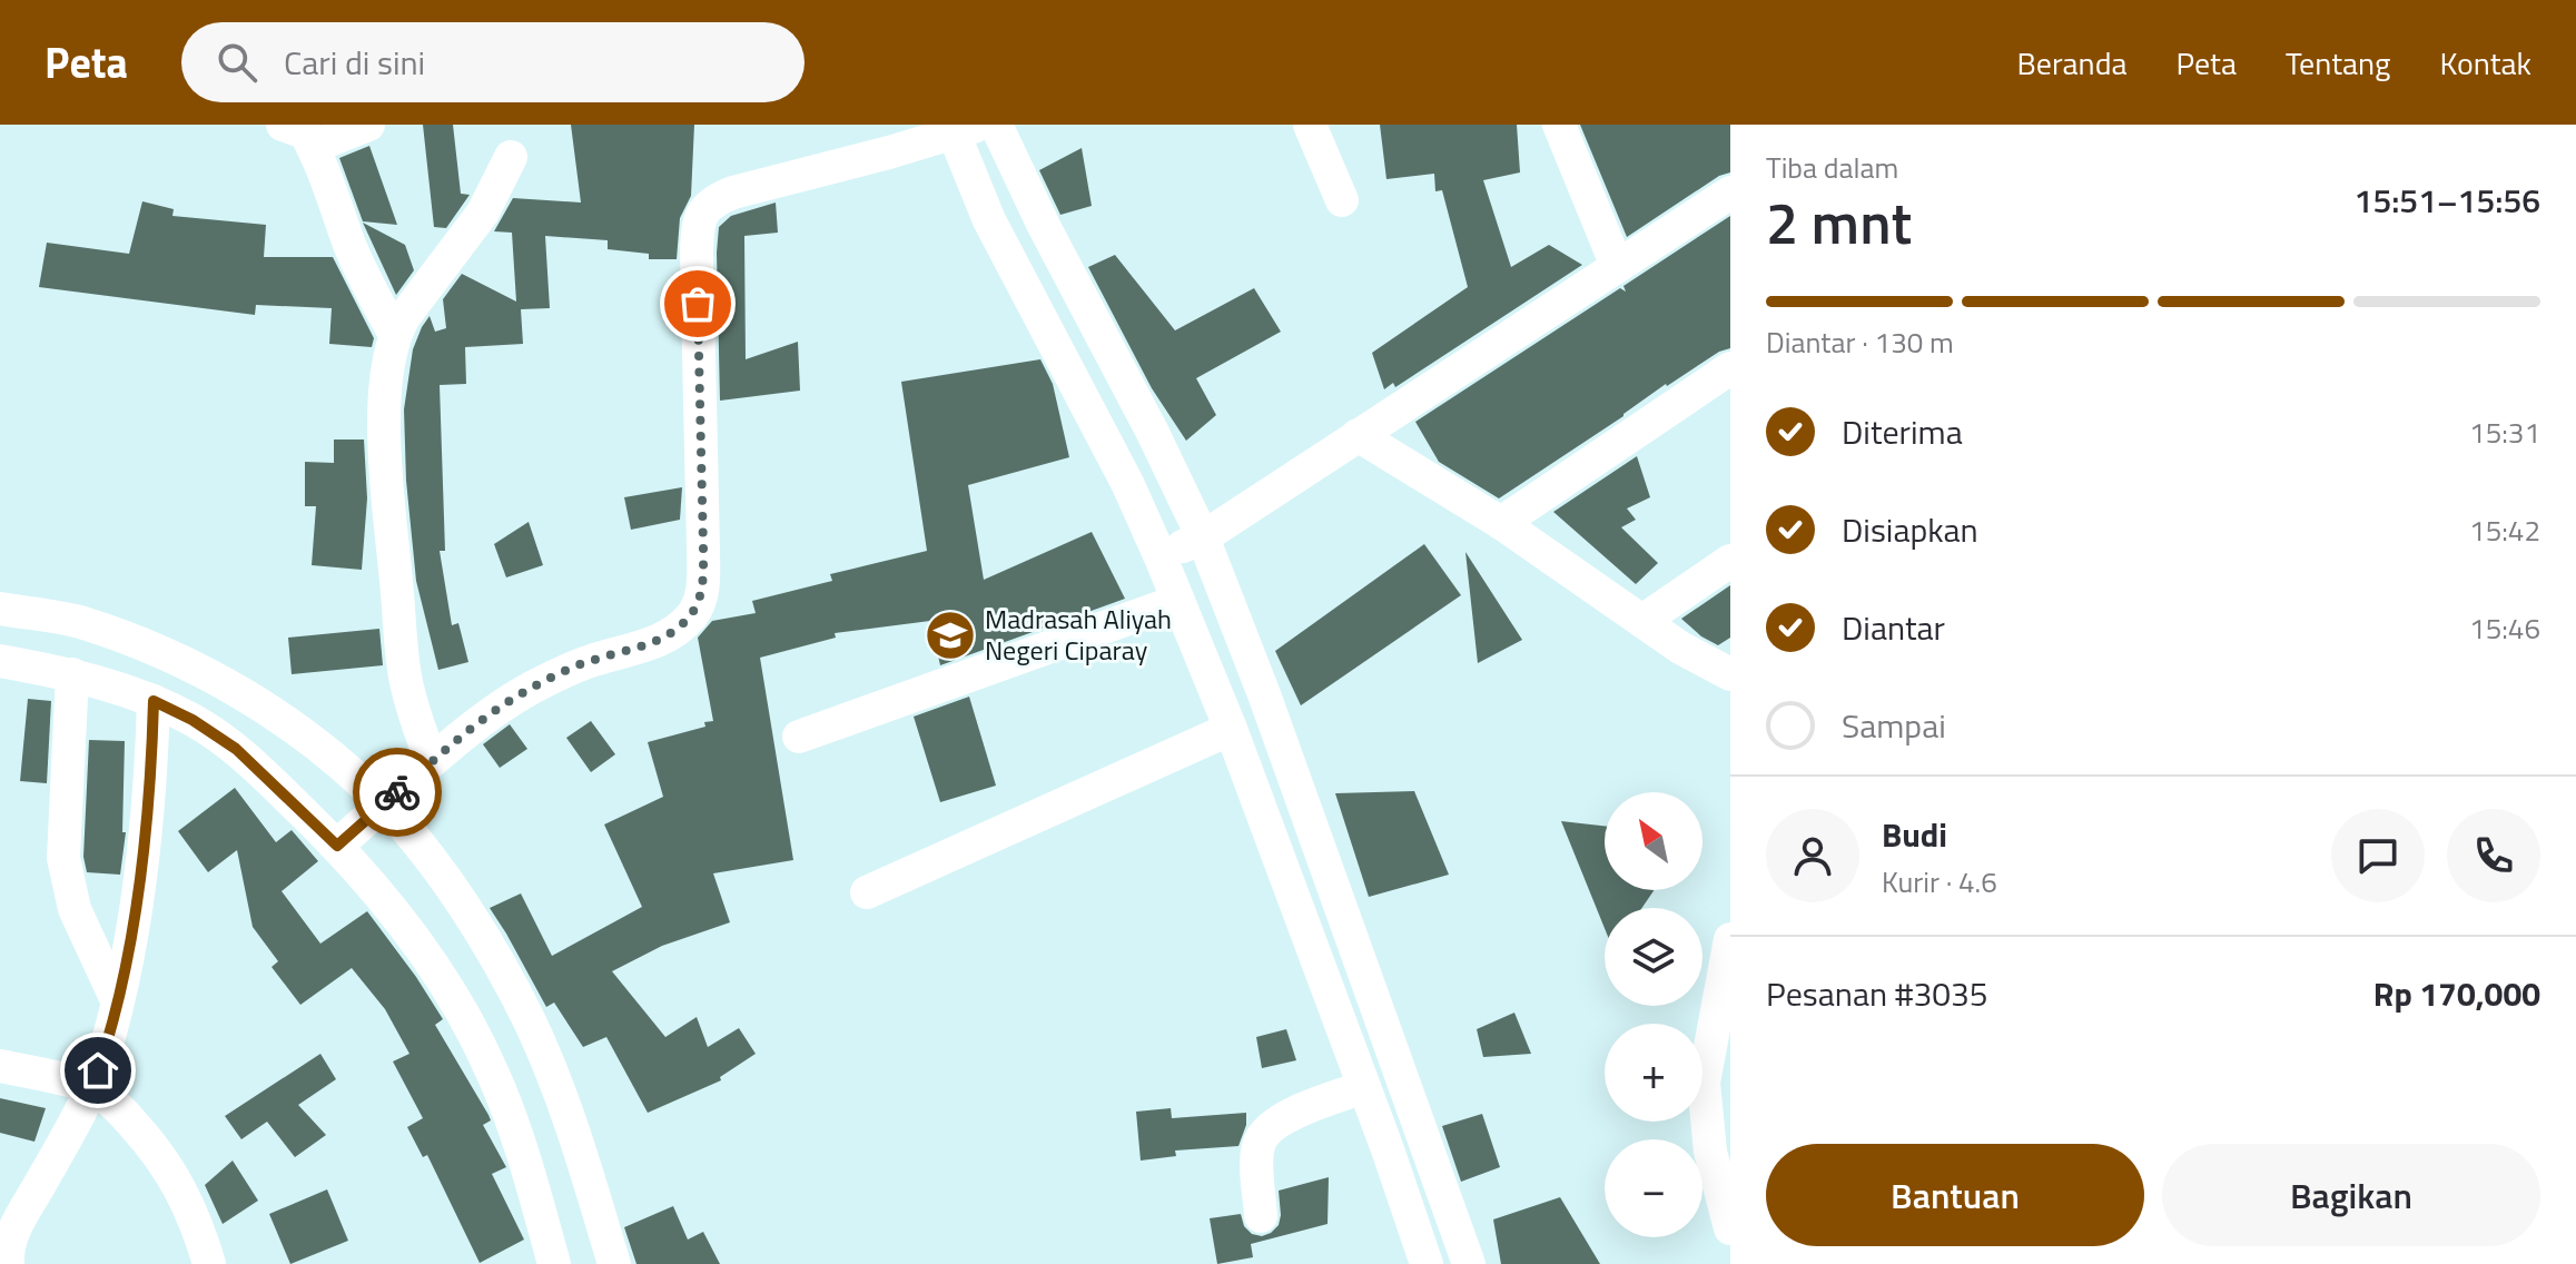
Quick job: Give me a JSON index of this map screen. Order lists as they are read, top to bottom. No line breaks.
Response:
{"places":{"school or university":["Madrasah Aliyah Negeri Ciparay"]},"north":"top left","page":{"header":"Peta","search":"Cari di sini","nav":["Beranda","Peta","Tentang","Kontak"],"heading":["2 mnt","Tiba dalam","15:51–15:56"],"panel":["Budi","Kurir · 4.6","Pesanan #3035","Rp 170,000"],"bar":"Diantar · 130 m","list":[["Diterima","15:31"],["Disiapkan","15:42"],["Diantar","15:46"],"Sampai"],"map_buttons":["+","−"],"buttons":["Bantuan","Bagikan"]}}
